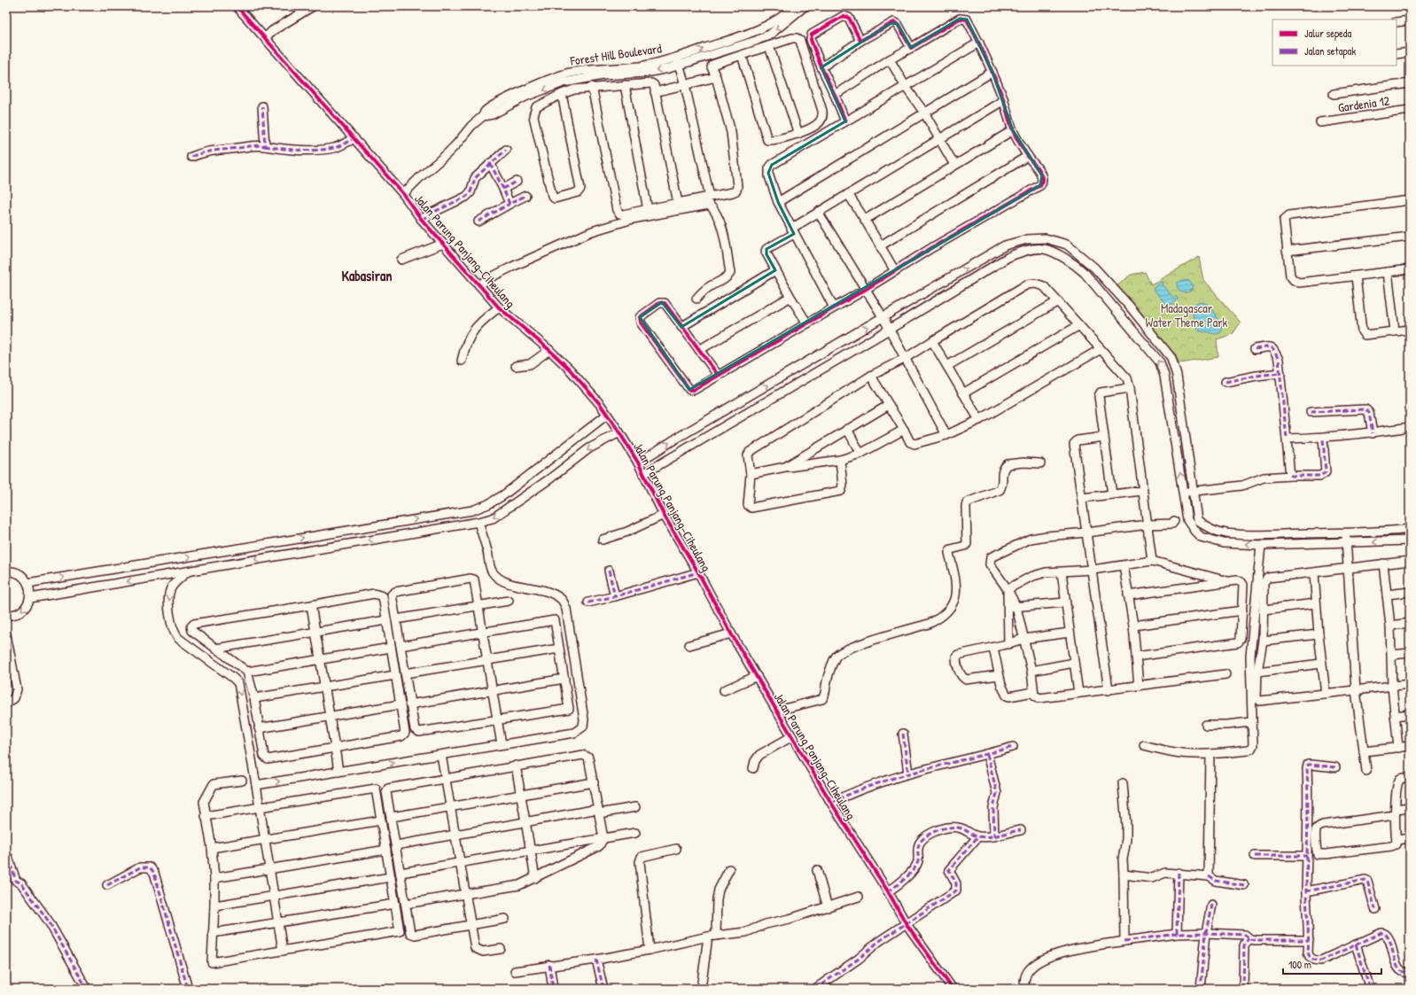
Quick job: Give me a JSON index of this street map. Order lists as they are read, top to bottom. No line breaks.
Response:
{"streets":{"street":["Forest Hill Boulevard","Gardenia 12","Jalan Parung Panjang–Ciheulang"]},"districts":["Kabasiran"],"parks":["Madagascar Water Theme Park"],"legend":["Jalur sepeda","Jalan setapak"],"scale_bar":"100 m"}
